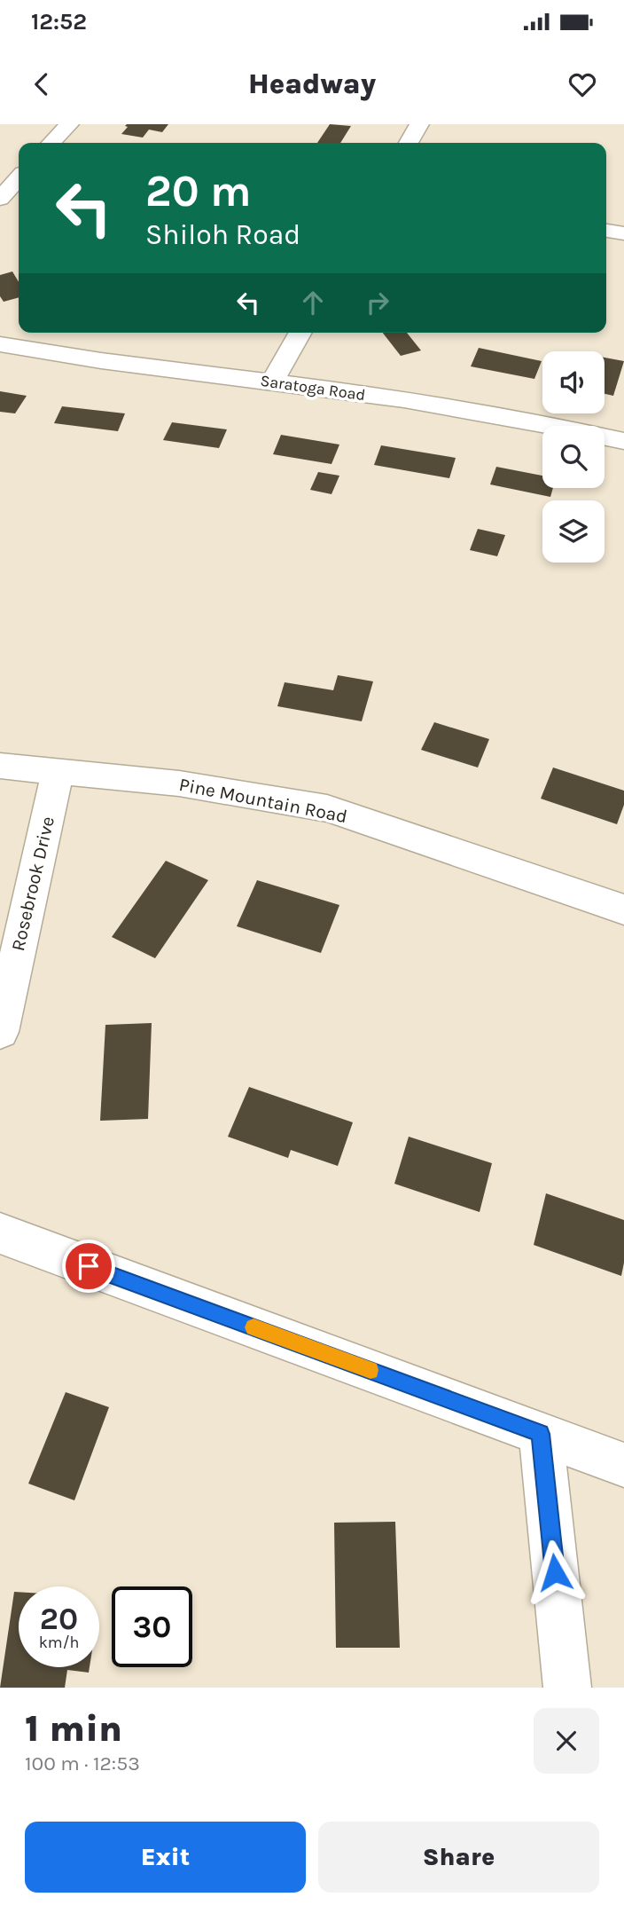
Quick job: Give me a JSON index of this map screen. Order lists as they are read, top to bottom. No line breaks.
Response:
{"streets":{"street":["Saratoga Road","Pine Mountain Road","Rosebrook Drive"]},"crossings":[["Pine Mountain Road","Rosebrook Drive"]],"page":{"status":"12:52","header":"Headway","turn":["20 m","Shiloh Road"],"speed":"20 km/h","limit":"30","heading":["1 min","100 m · 12:53"],"buttons":["Exit","Share"]}}
